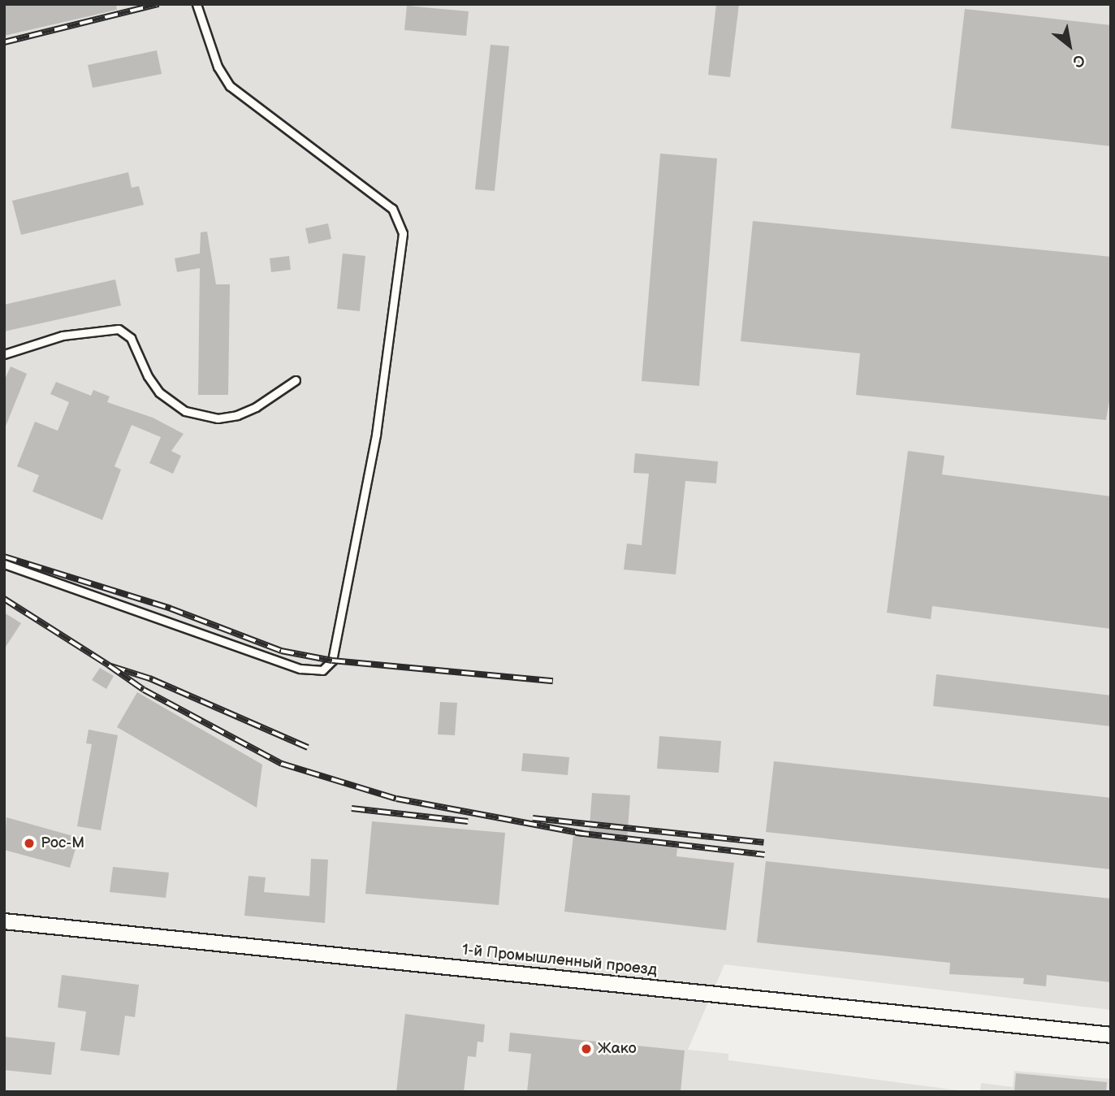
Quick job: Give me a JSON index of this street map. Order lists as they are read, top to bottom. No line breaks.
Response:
{"streets":{"street":["1-й Промышленный проезд"]},"places":["Рос-М","Жако"],"north":"bottom right"}
